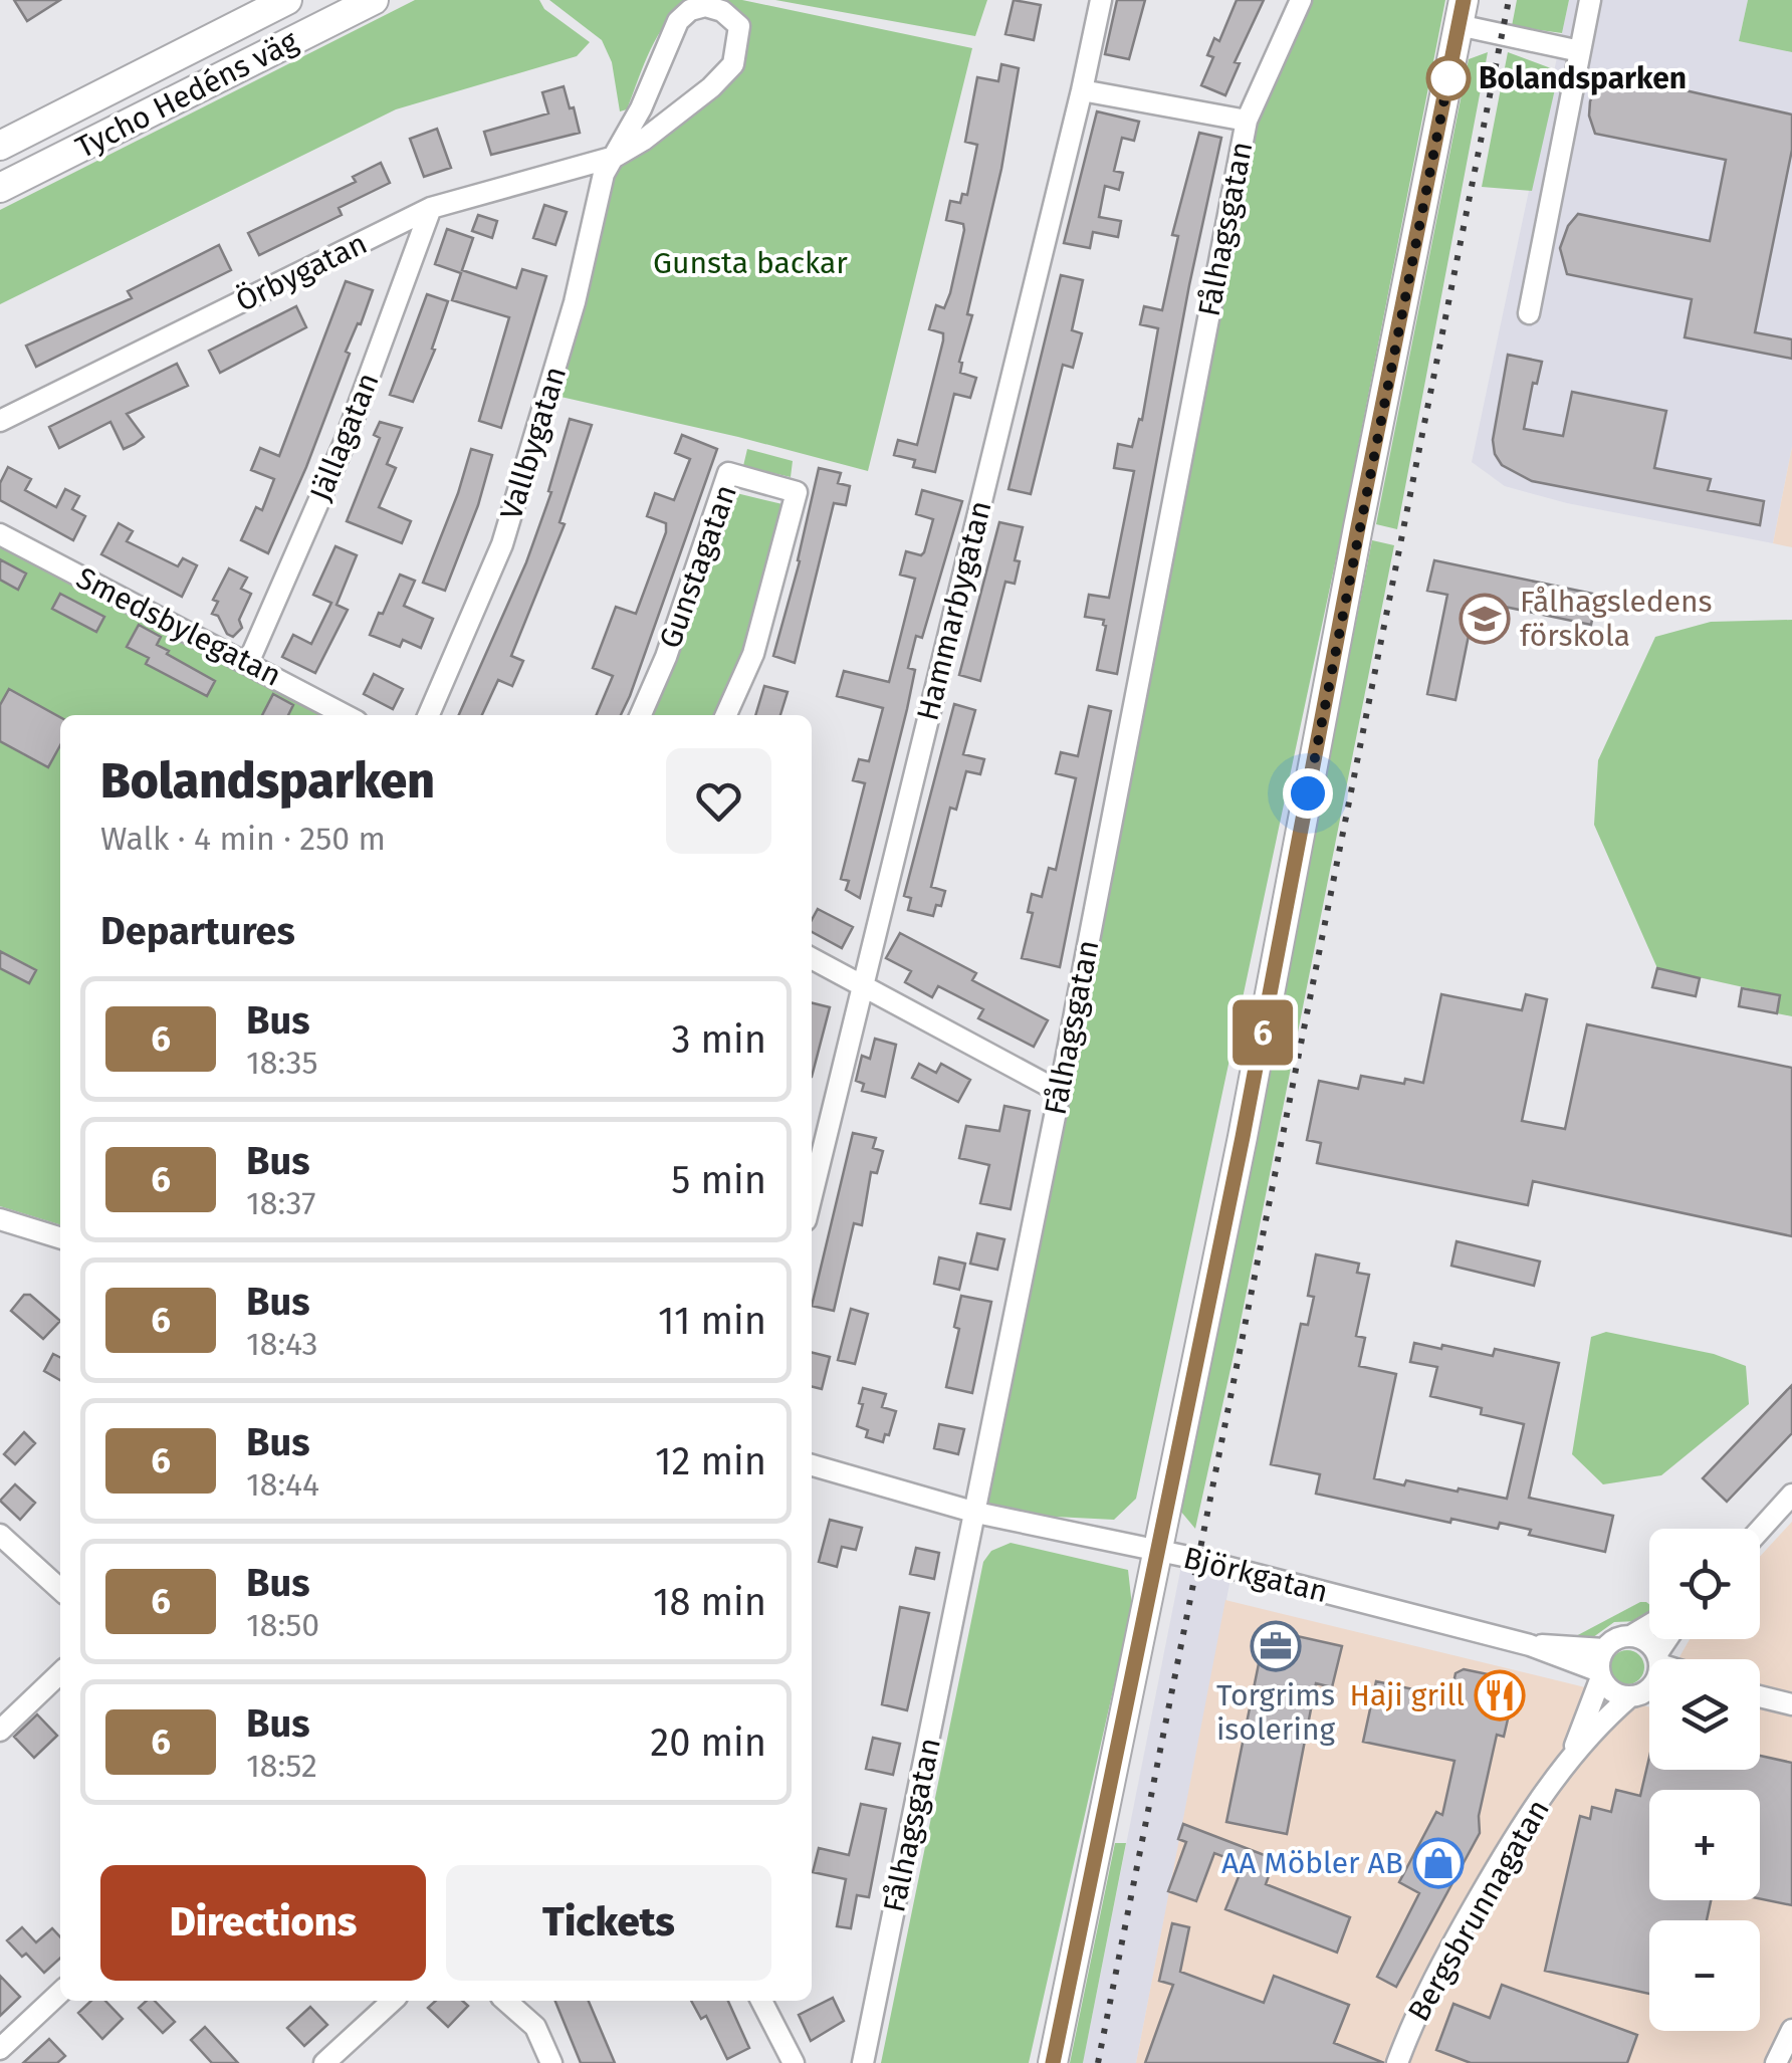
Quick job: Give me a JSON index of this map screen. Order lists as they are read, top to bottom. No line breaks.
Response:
{"streets":{"main road":["Tycho Hedéns väg"],"street":["Fålhagsgatan","Örbygatan","Jällagatan","Vallbygatan","Gunstagatan","Hammarbygatan","Smedsbylegatan","Björkgatan","Bergsbrunnagatan"]},"crossings":[["Fålhagsgatan","Björkgatan"],["Örbygatan","Jällagatan"],["Örbygatan","Vallbygatan"],["Jällagatan","Smedsbylegatan"],["Björkgatan","Bergsbrunnagatan"]],"parks":["Gunsta backar"],"places":{"other":["Bolandsparken"],"school or university":["Fålhagsledens förskola"],"office":["Torgrims isolering"],"restaurant":["Haji grill"],"shop":["AA Möbler AB"]},"lines":["bus line 6"],"page":{"on_map":"6","heading":[["Bolandsparken","Walk · 4 min · 250 m"],"Departures"],"list":[{"mark":"6","name":"Bus","note":"18:35","value":"3 min"},{"mark":"6","name":"Bus","note":"18:37","value":"5 min"},{"mark":"6","name":"Bus","note":"18:43","value":"11 min"},{"mark":"6","name":"Bus","note":"18:44","value":"12 min"},{"mark":"6","name":"Bus","note":"18:50","value":"18 min"},{"mark":"6","name":"Bus","note":"18:52","value":"20 min"}],"map_buttons":["+","−"],"buttons":["Directions","Tickets"]}}
